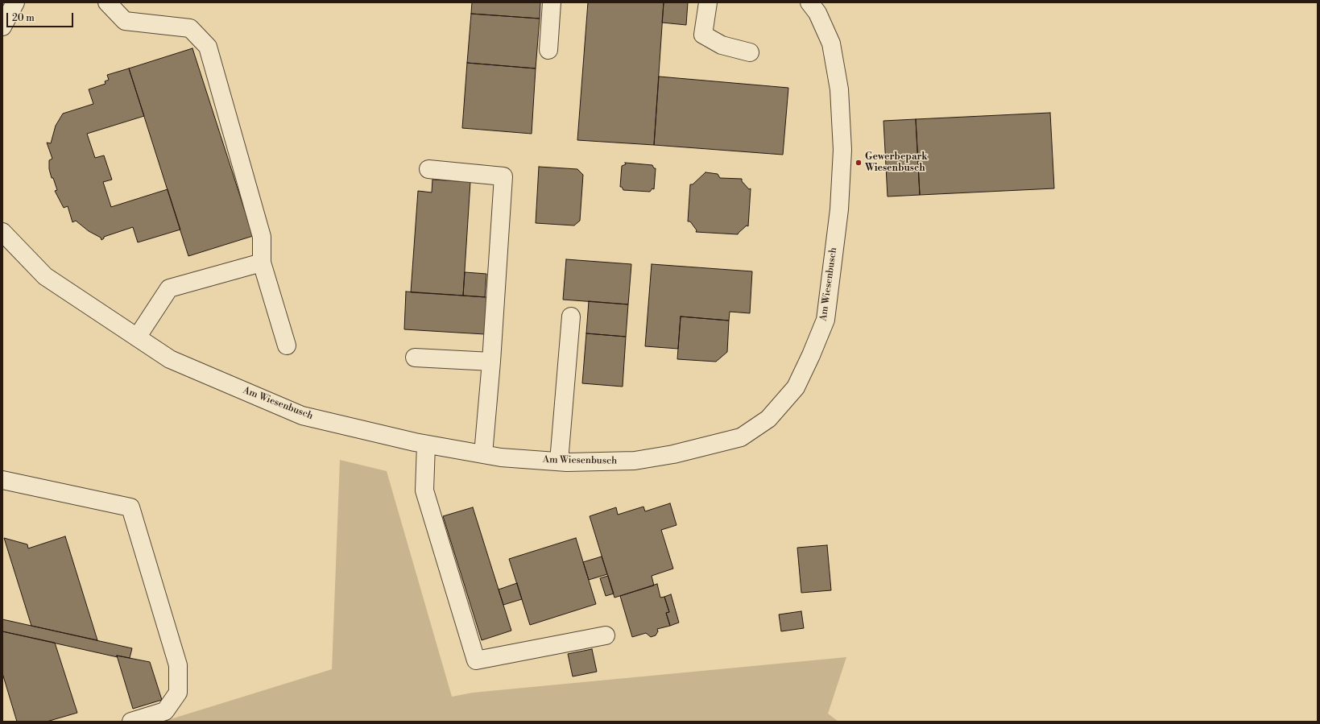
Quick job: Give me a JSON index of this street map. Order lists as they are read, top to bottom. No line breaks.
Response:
{"streets":{"street":["Am Wiesenbusch"]},"places":["Gewerbepark Wiesenbusch"],"scale_bar":"20 m"}
